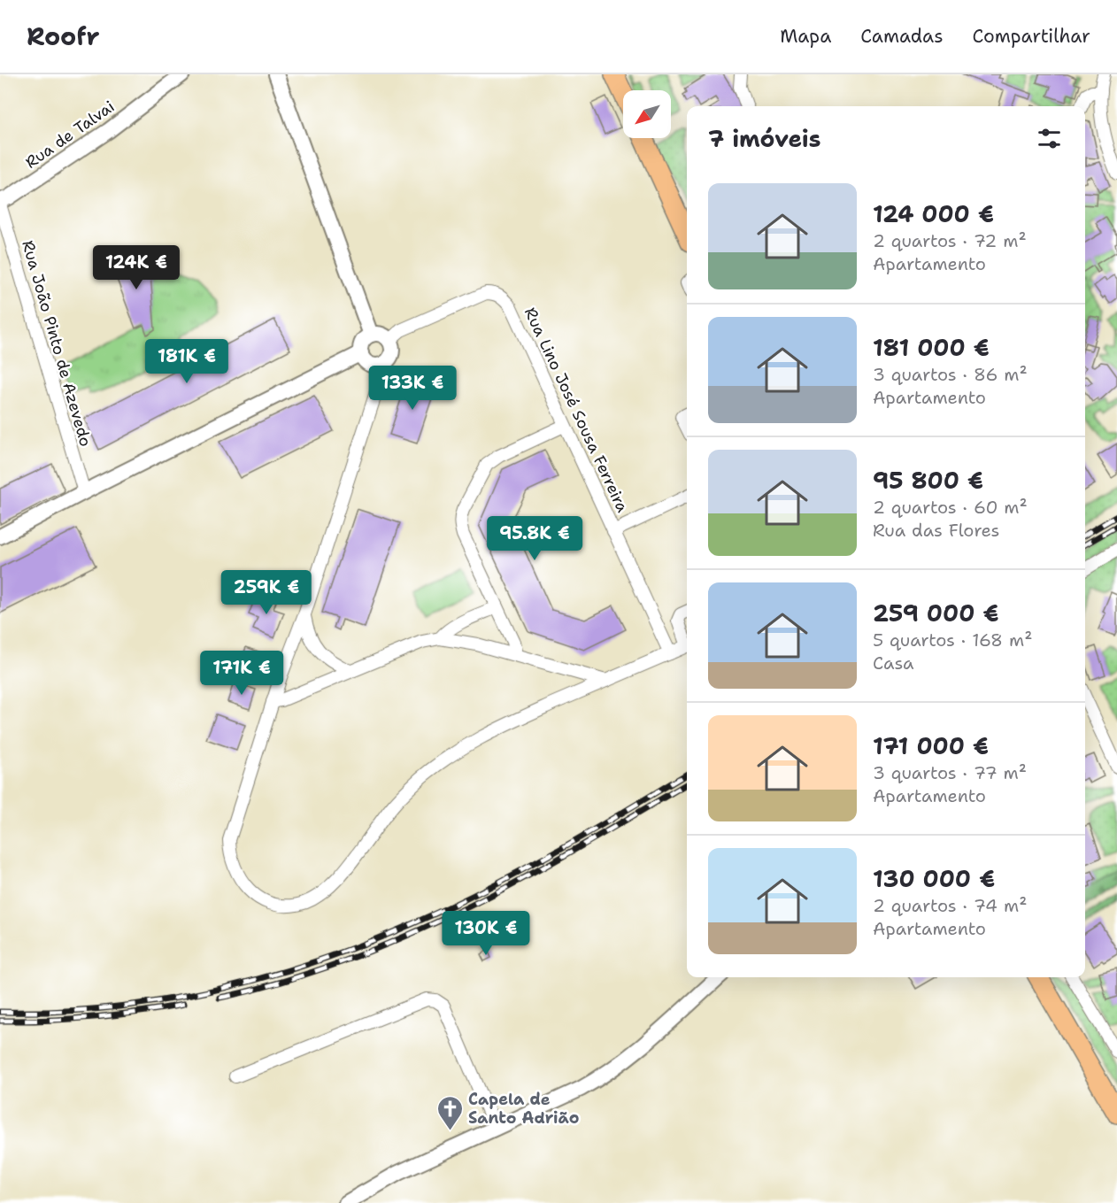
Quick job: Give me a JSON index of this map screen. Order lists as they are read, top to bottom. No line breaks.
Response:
{"streets":{"street":["Rua de Talvai","Rua João Pinto de Azevedo","Rua Lino José Sousa Ferreira"]},"crossings":[["Rua de Talvai","Rua João Pinto de Azevedo"]],"places":{"church":["Capela de Santo Adrião"]},"north":"bottom left","page":{"header":"Roofr","nav":["Mapa","Camadas","Compartilhar"],"heading":"7 imóveis","list":[{"name":"124 000 €","note":"2 quartos · 72 m² · Apartamento"},{"name":"181 000 €","note":"3 quartos · 86 m² · Apartamento"},{"name":"95 800 €","note":"2 quartos · 60 m² · Rua das Flores"},{"name":"259 000 €","note":"5 quartos · 168 m² · Casa"},{"name":"171 000 €","note":"3 quartos · 77 m² · Apartamento"},{"name":"130 000 €","note":"2 quartos · 74 m² · Apartamento"}],"price":["124K €","181K €","133K €","95.8K €","259K €","171K €","130K €"]}}
